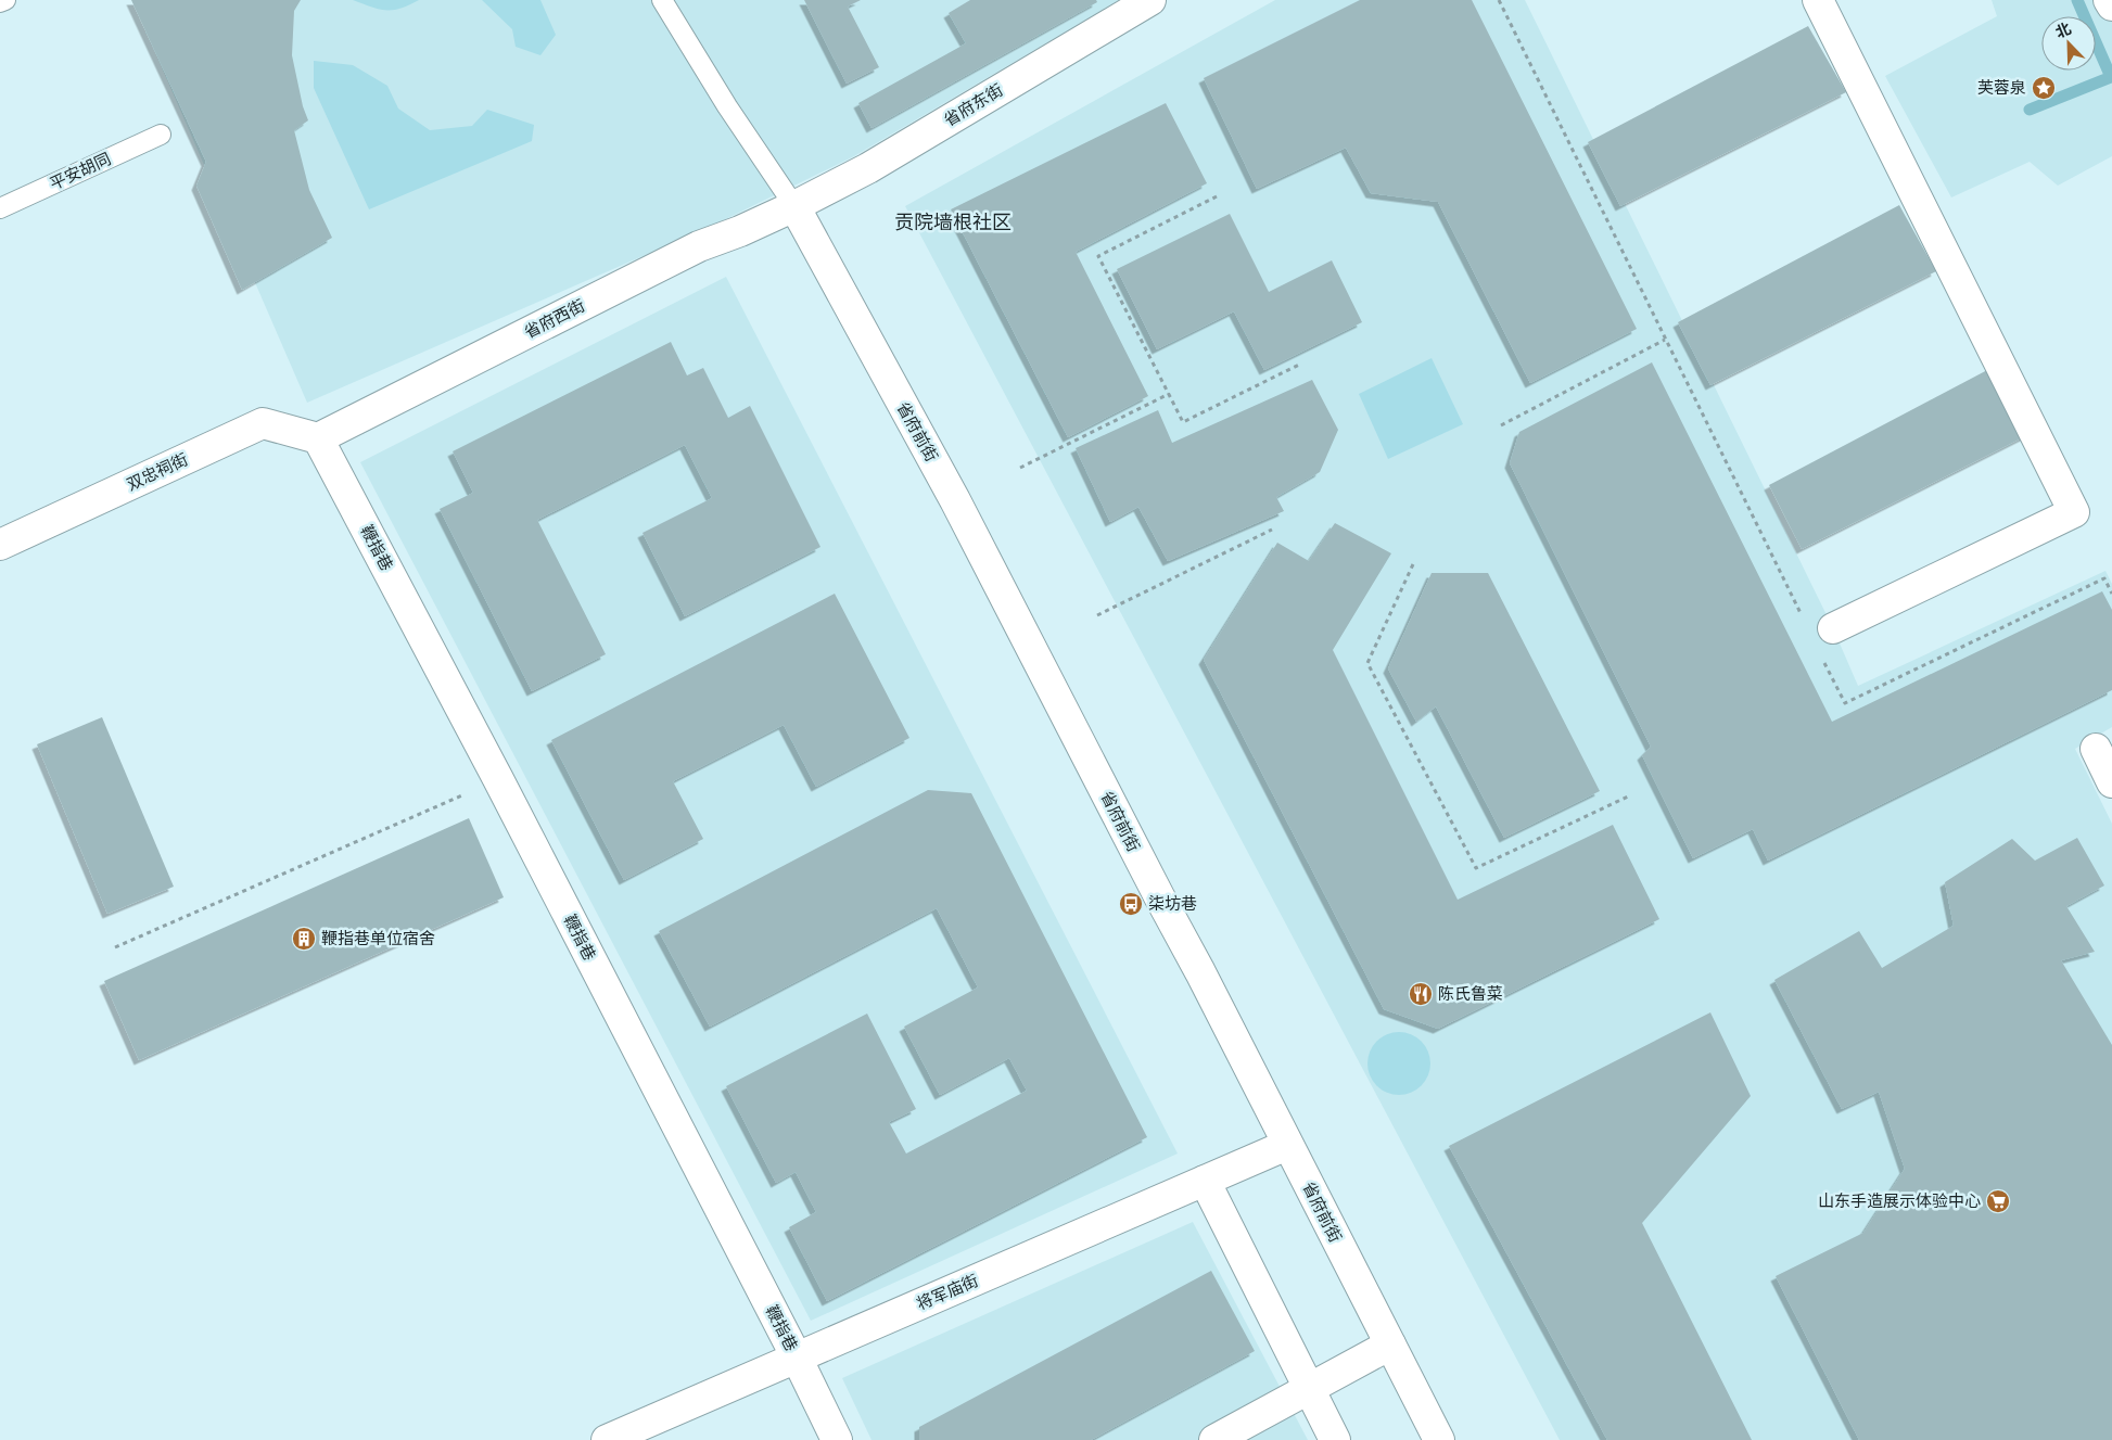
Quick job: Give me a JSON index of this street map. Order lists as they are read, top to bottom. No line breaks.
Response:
{"streets":{"street":["省府东街","省府西街","省府前街","双忠祠街","鞭指巷","将军庙街"],"lane":["平安胡同"]},"crossings":[["省府东街","省府西街"],["省府东街","省府前街"],["省府西街","省府前街"],["省府西街","双忠祠街"],["省府西街","鞭指巷"],["省府前街","将军庙街"],["双忠祠街","鞭指巷"],["鞭指巷","将军庙街"]],"districts":["贡院墙根社区"],"places":{"place":["芙蓉泉"],"bus stop":["柒坊巷"],"building":["鞭指巷单位宿舍"],"restaurant":["陈氏鲁菜"],"supermarket":["山东手造展示体验中心"]},"north":"top left"}
